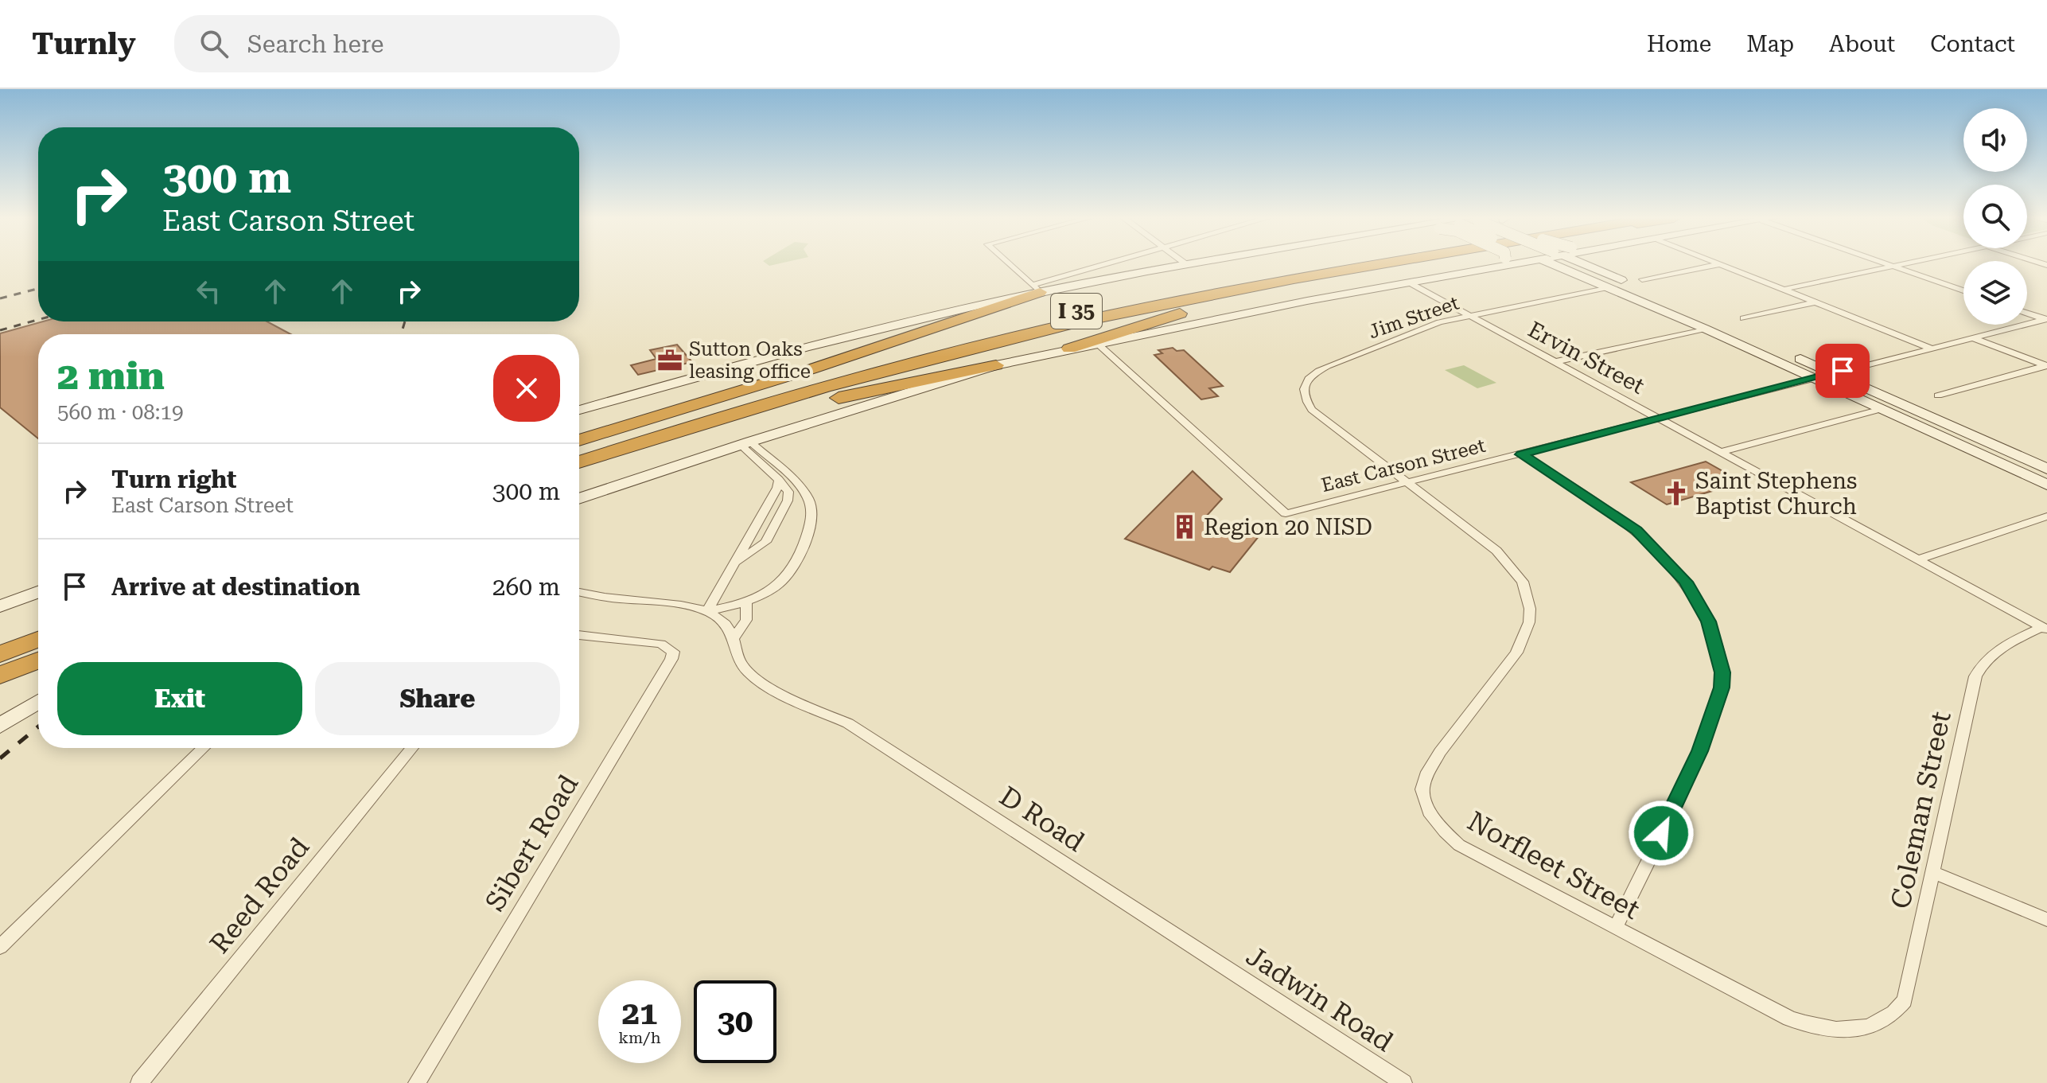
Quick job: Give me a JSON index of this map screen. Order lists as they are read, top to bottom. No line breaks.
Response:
{"streets":{"highway":["I 35"],"street":["Jim Street","Ervin Street","East Carson Street","Coleman Street","D Road","Sibert Road","Norfleet Street","Reed Road","Jadwin Road"]},"crossings":[["Jim Street","Ervin Street"],["Jim Street","Norfleet Street"],["Ervin Street","East Carson Street"],["Ervin Street","Coleman Street"],["East Carson Street","Norfleet Street"],["Coleman Street","Norfleet Street"],["D Road","Jadwin Road"]],"places":{"office":["Sutton Oaks leasing office"],"church":["Saint Stephens Baptist Church"],"building":["Region 20 NISD"]},"page":{"header":"Turnly","search":"Search here","nav":["Home","Map","About","Contact"],"turn":["300 m","East Carson Street"],"heading":["2 min","560 m · 08:19"],"list":[{"name":"Turn right","note":"East Carson Street","value":"300 m"},{"name":"Arrive at destination","value":"260 m"}],"buttons":["Exit","Share"],"speed":"21 km/h","limit":"30"}}
